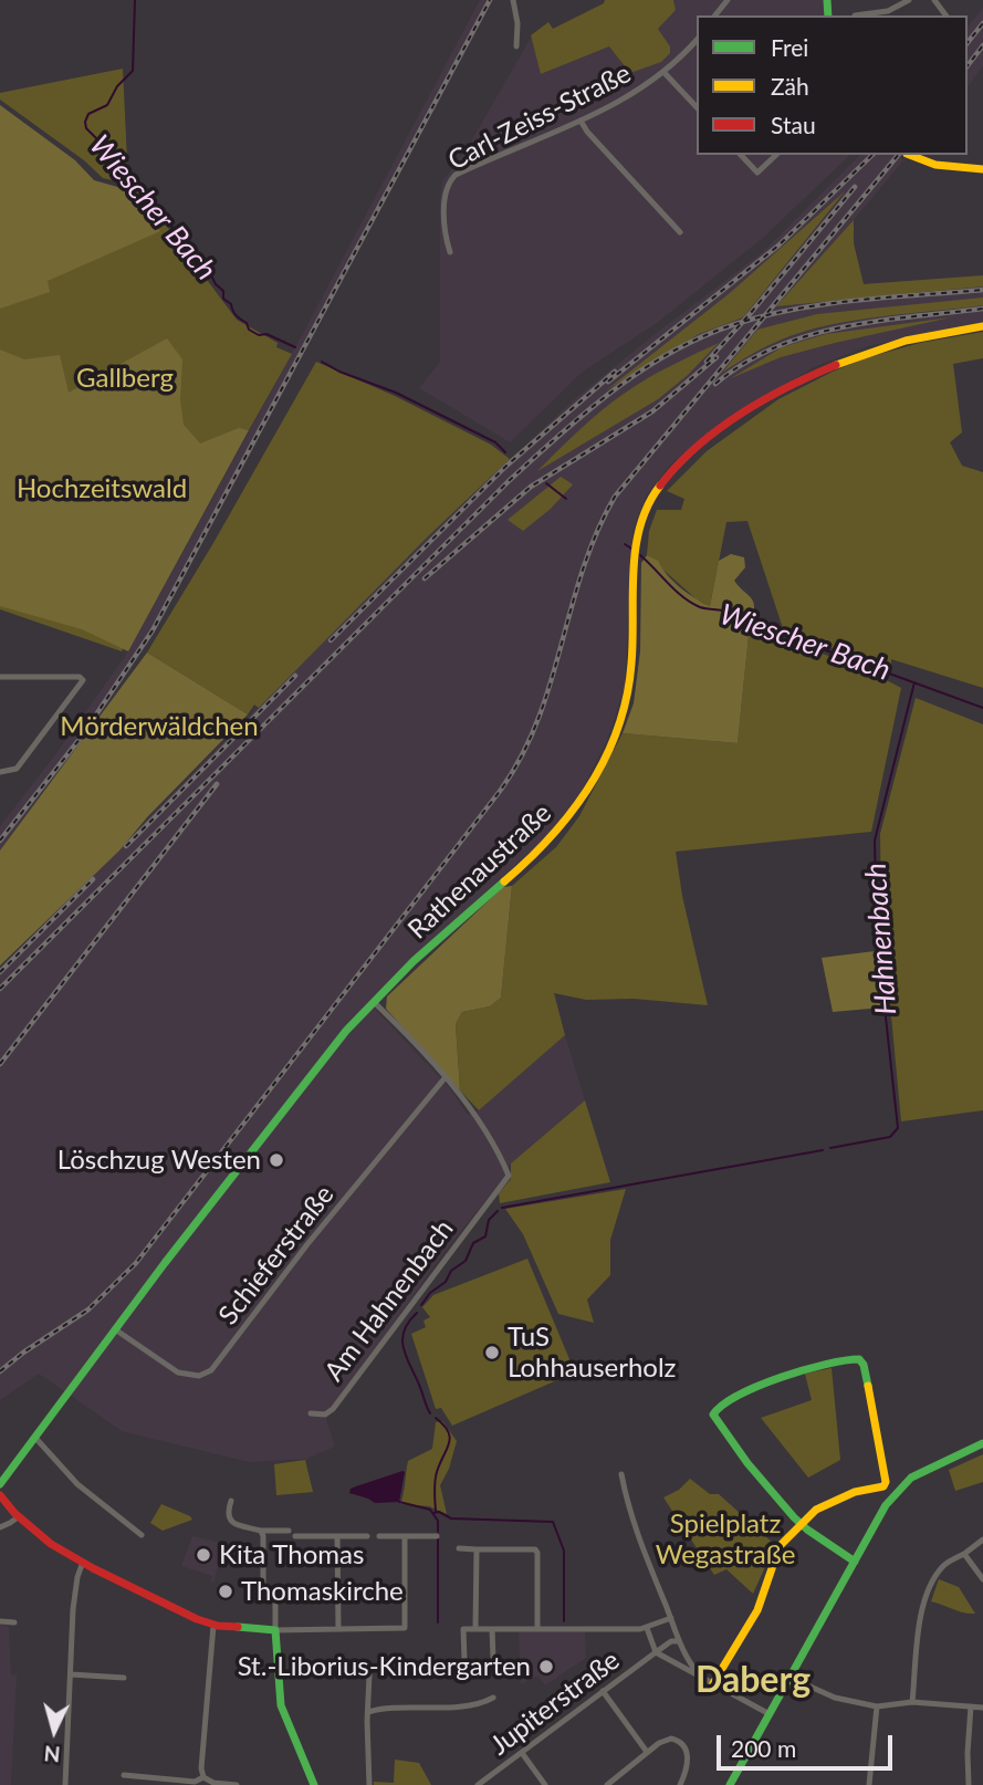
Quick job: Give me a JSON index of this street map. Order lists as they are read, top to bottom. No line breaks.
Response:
{"streets":{"street":["Carl-Zeiss-Straße","Rathenaustraße","Schieferstraße","Am Hahnenbach","Jupiterstraße"]},"crossings":[["Rathenaustraße","Schieferstraße"],["Schieferstraße","Am Hahnenbach"]],"districts":["Daberg"],"water":["Wiescher Bach","Hahnenbach"],"parks":["Gallberg","Hochzeitswald","Mörderwäldchen","Spielplatz Wegastraße"],"places":["Löschzug Westen","TuS Lohhauserholz","Kita Thomas","Thomaskirche","St.-Liborius-Kindergarten"],"legend":["Frei","Zäh","Stau"],"scale_bar":"200 m","north":"bottom"}
